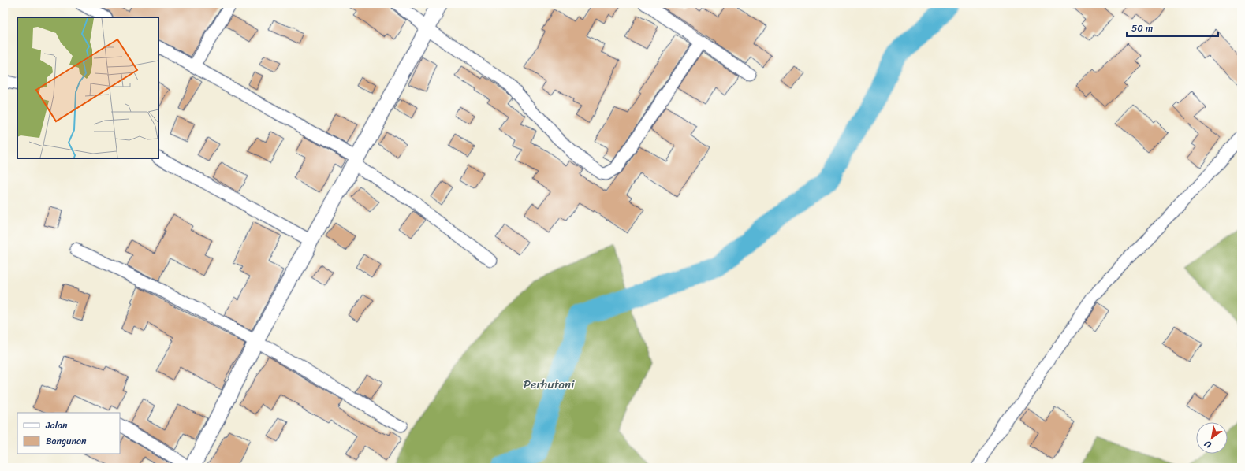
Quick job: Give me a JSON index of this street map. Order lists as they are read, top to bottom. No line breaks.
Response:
{"parks":["Perhutani"],"legend":["Jalan","Bangunan"],"scale_bar":"50 m","north":"bottom left"}
